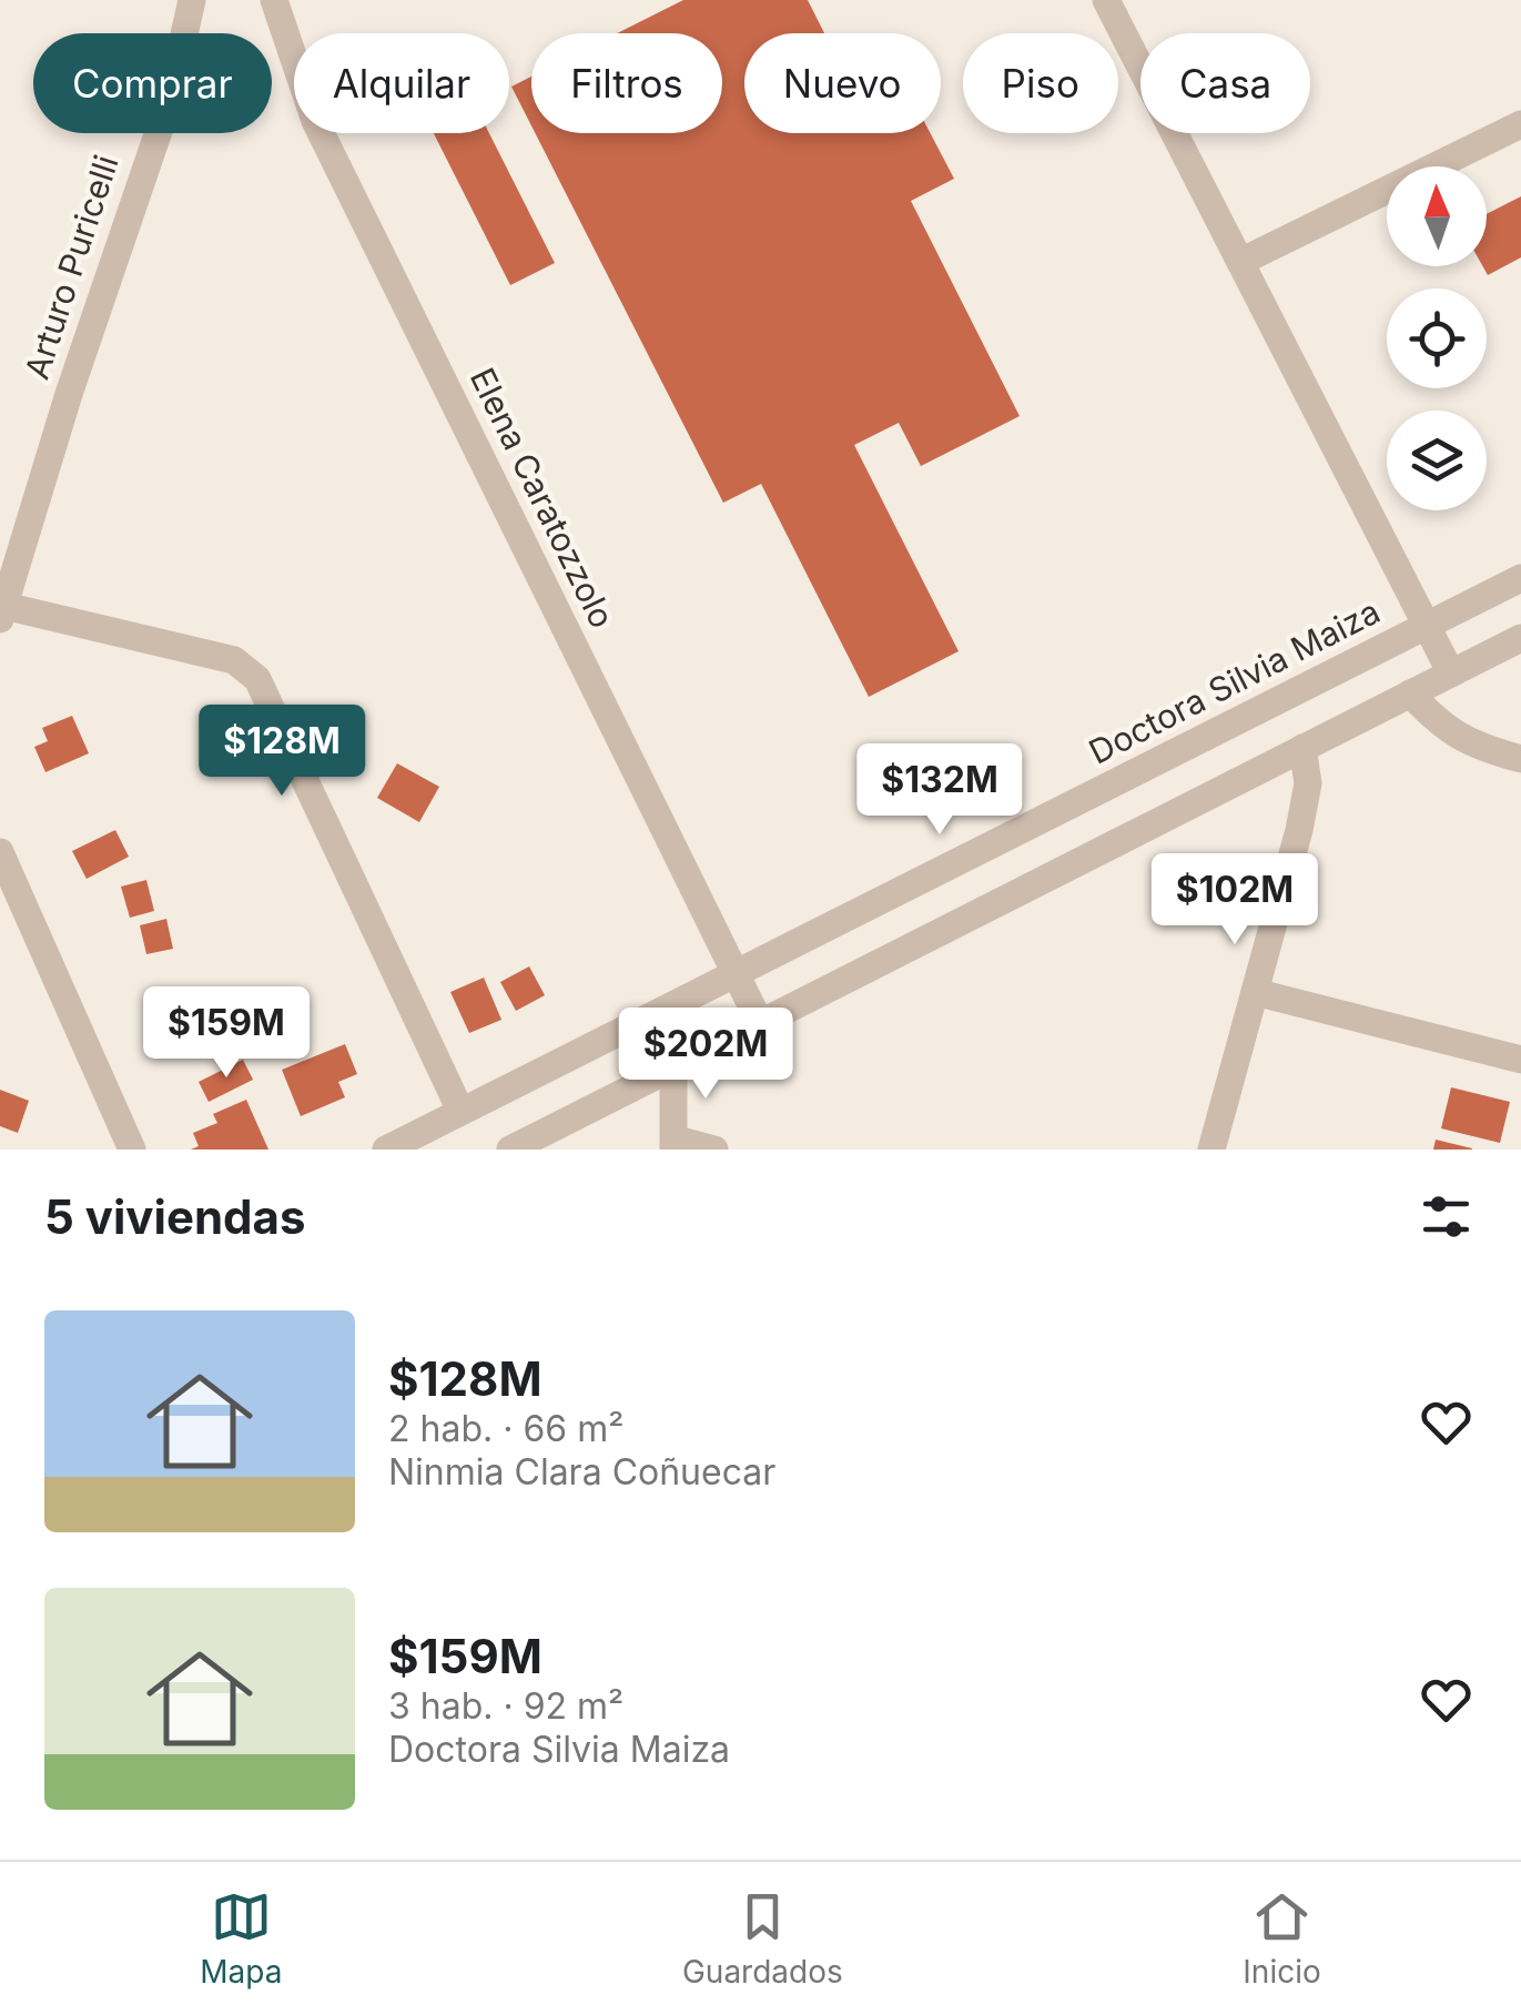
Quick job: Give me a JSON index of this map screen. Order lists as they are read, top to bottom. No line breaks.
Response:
{"streets":{"street":["Arturo Puricelli","Elena Caratozzolo","Doctora Silvia Maiza"]},"crossings":[["Elena Caratozzolo","Doctora Silvia Maiza"]],"north":"top","page":{"chip":["Comprar","Alquilar","Filtros","Nuevo","Piso","Casa"],"price":["$128M","$132M","$102M","$159M","$202M"],"heading":"5 viviendas","list":[{"name":"$128M","note":"2 hab. · 66 m² · Ninmia Clara Coñuecar"},{"name":"$159M","note":"3 hab. · 92 m² · Doctora Silvia Maiza"}],"tabs":["Mapa","Guardados","Inicio"]}}
